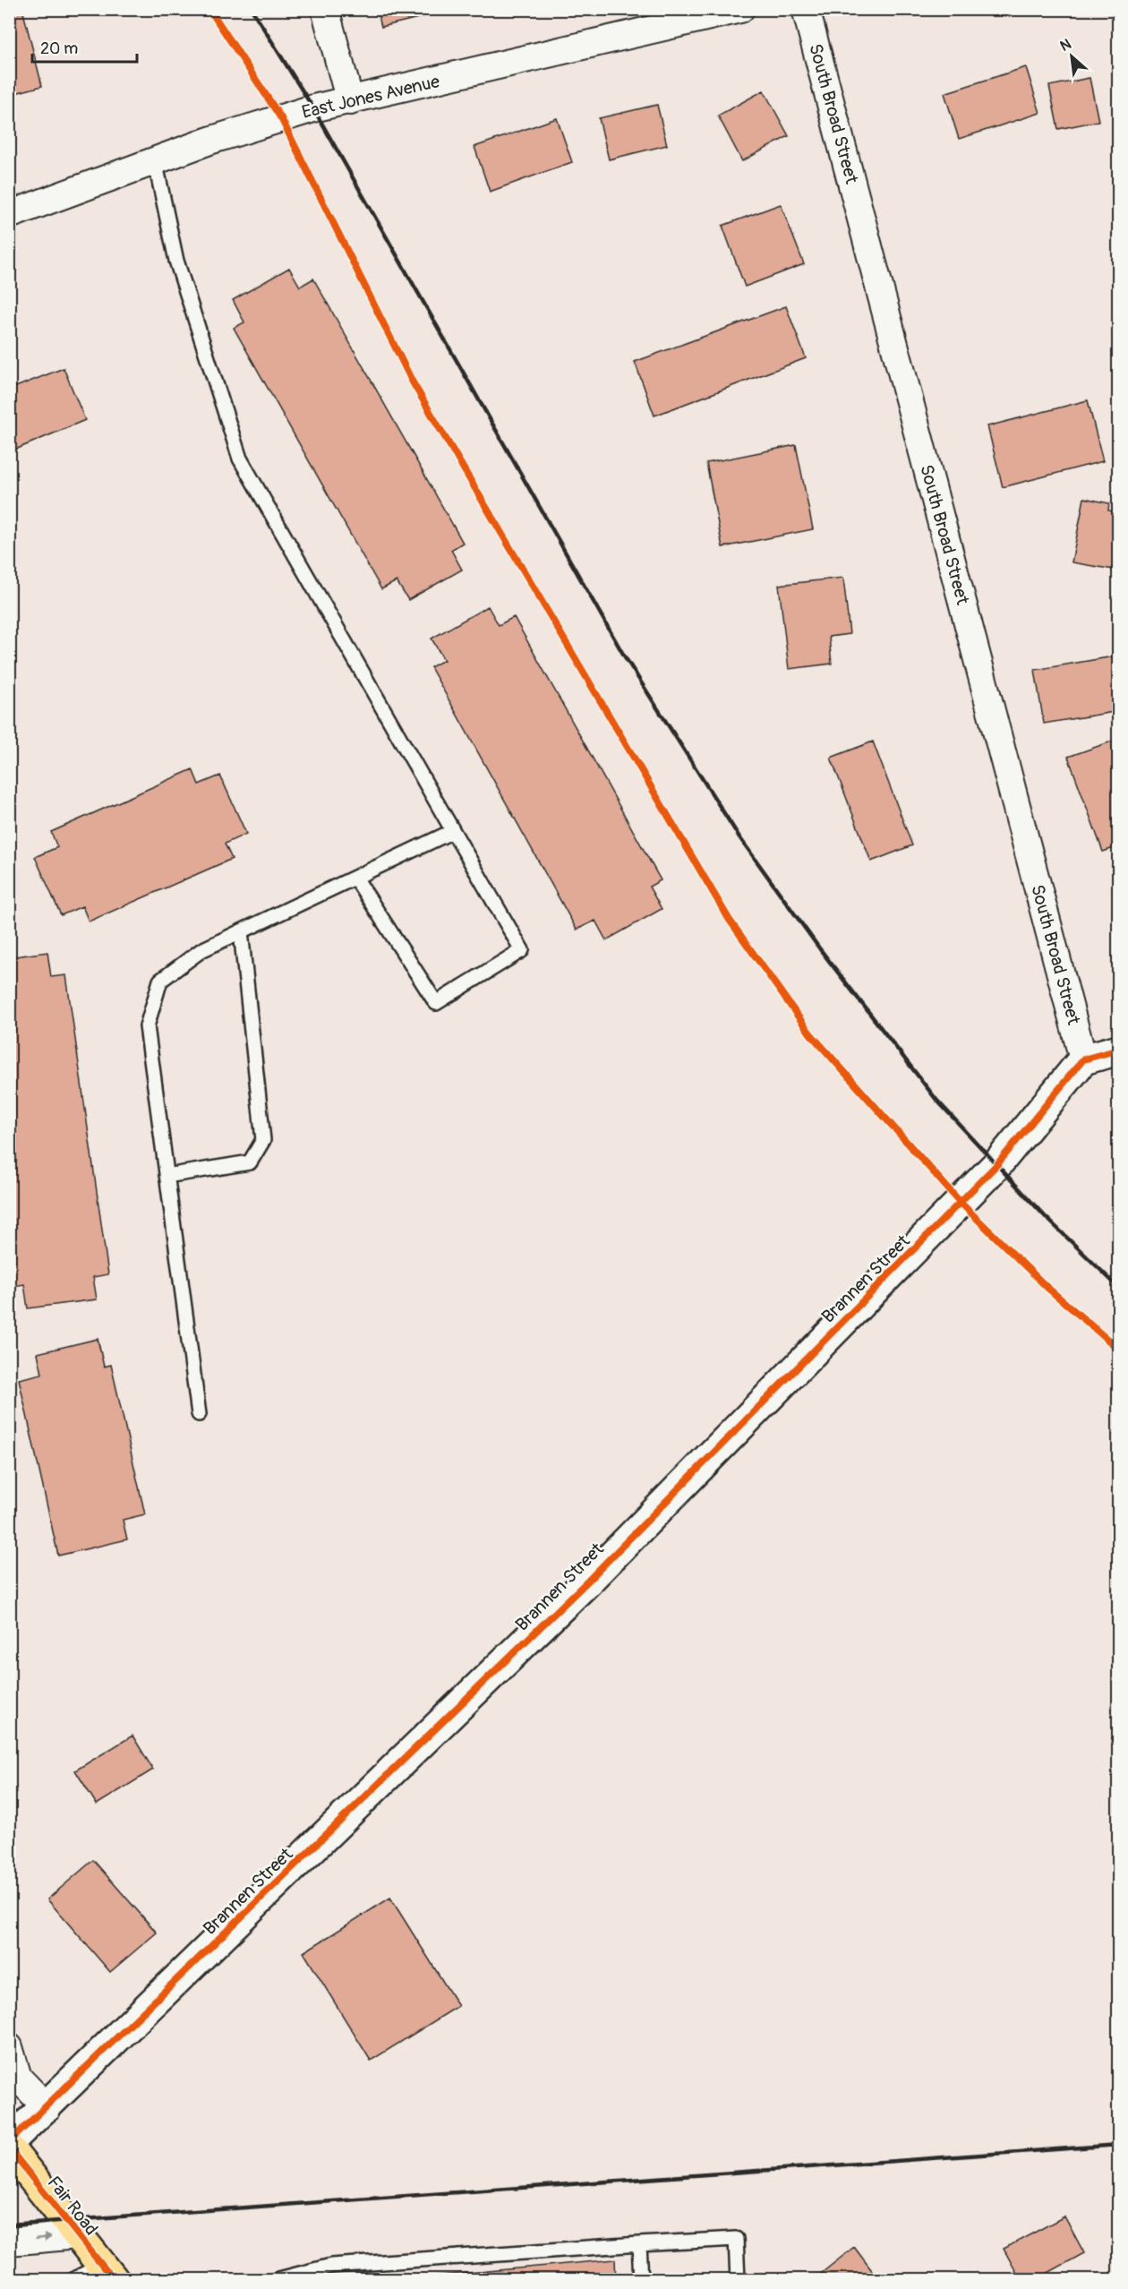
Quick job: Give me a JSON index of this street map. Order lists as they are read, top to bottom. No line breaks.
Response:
{"streets":{"main road":["Fair Road"],"street":["East Jones Avenue","South Broad Street","Brannen Street"]},"crossings":[["South Broad Street","Brannen Street"]],"scale_bar":"20 m","north":"top left"}
